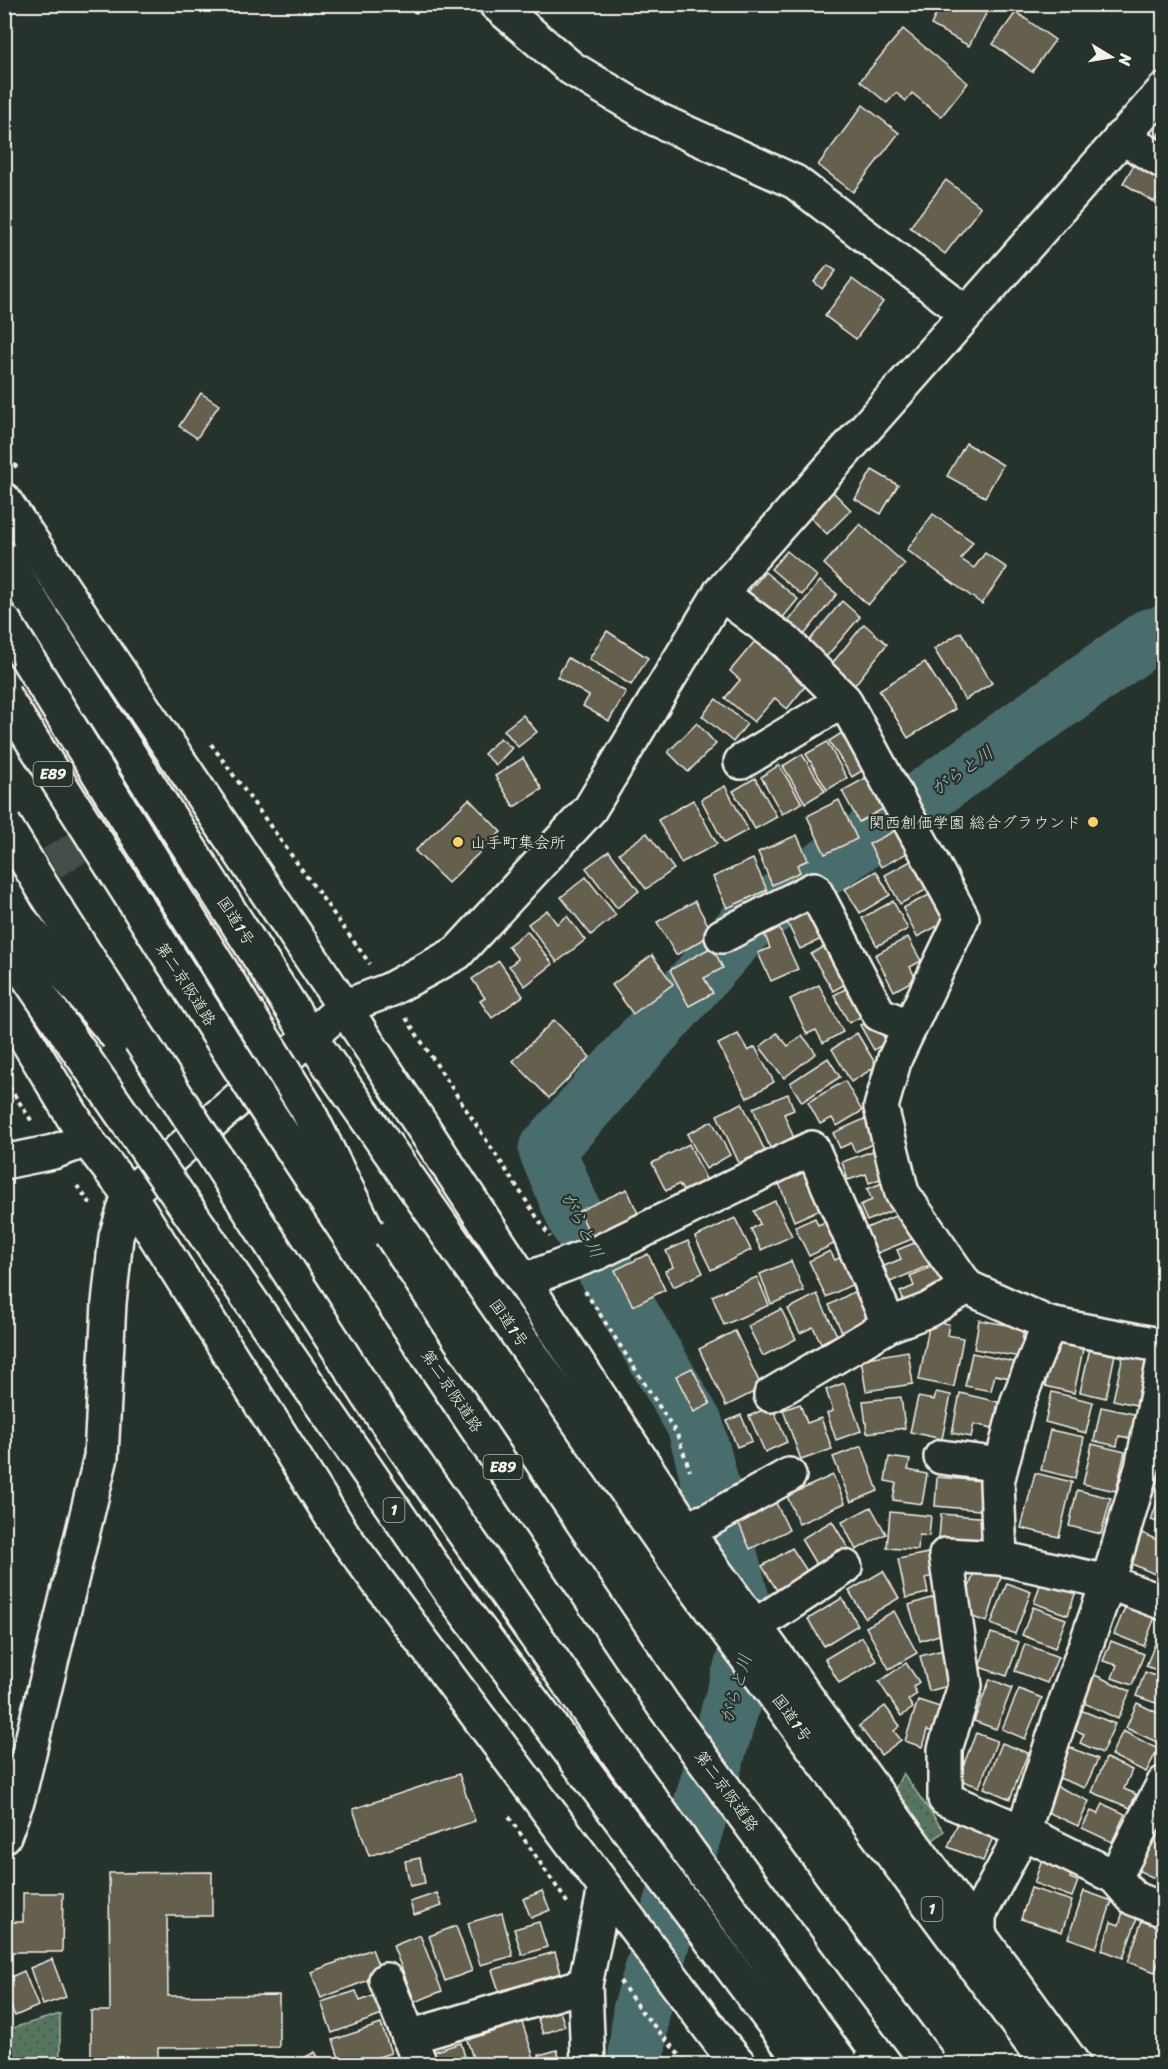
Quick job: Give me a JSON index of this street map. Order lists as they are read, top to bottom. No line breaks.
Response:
{"streets":{"main road":["E89","国道1号","第二京阪道路","1"]},"water":["がらと川"],"places":["関西創価学園 総合グラウンド","山手町集会所"],"north":"right"}
